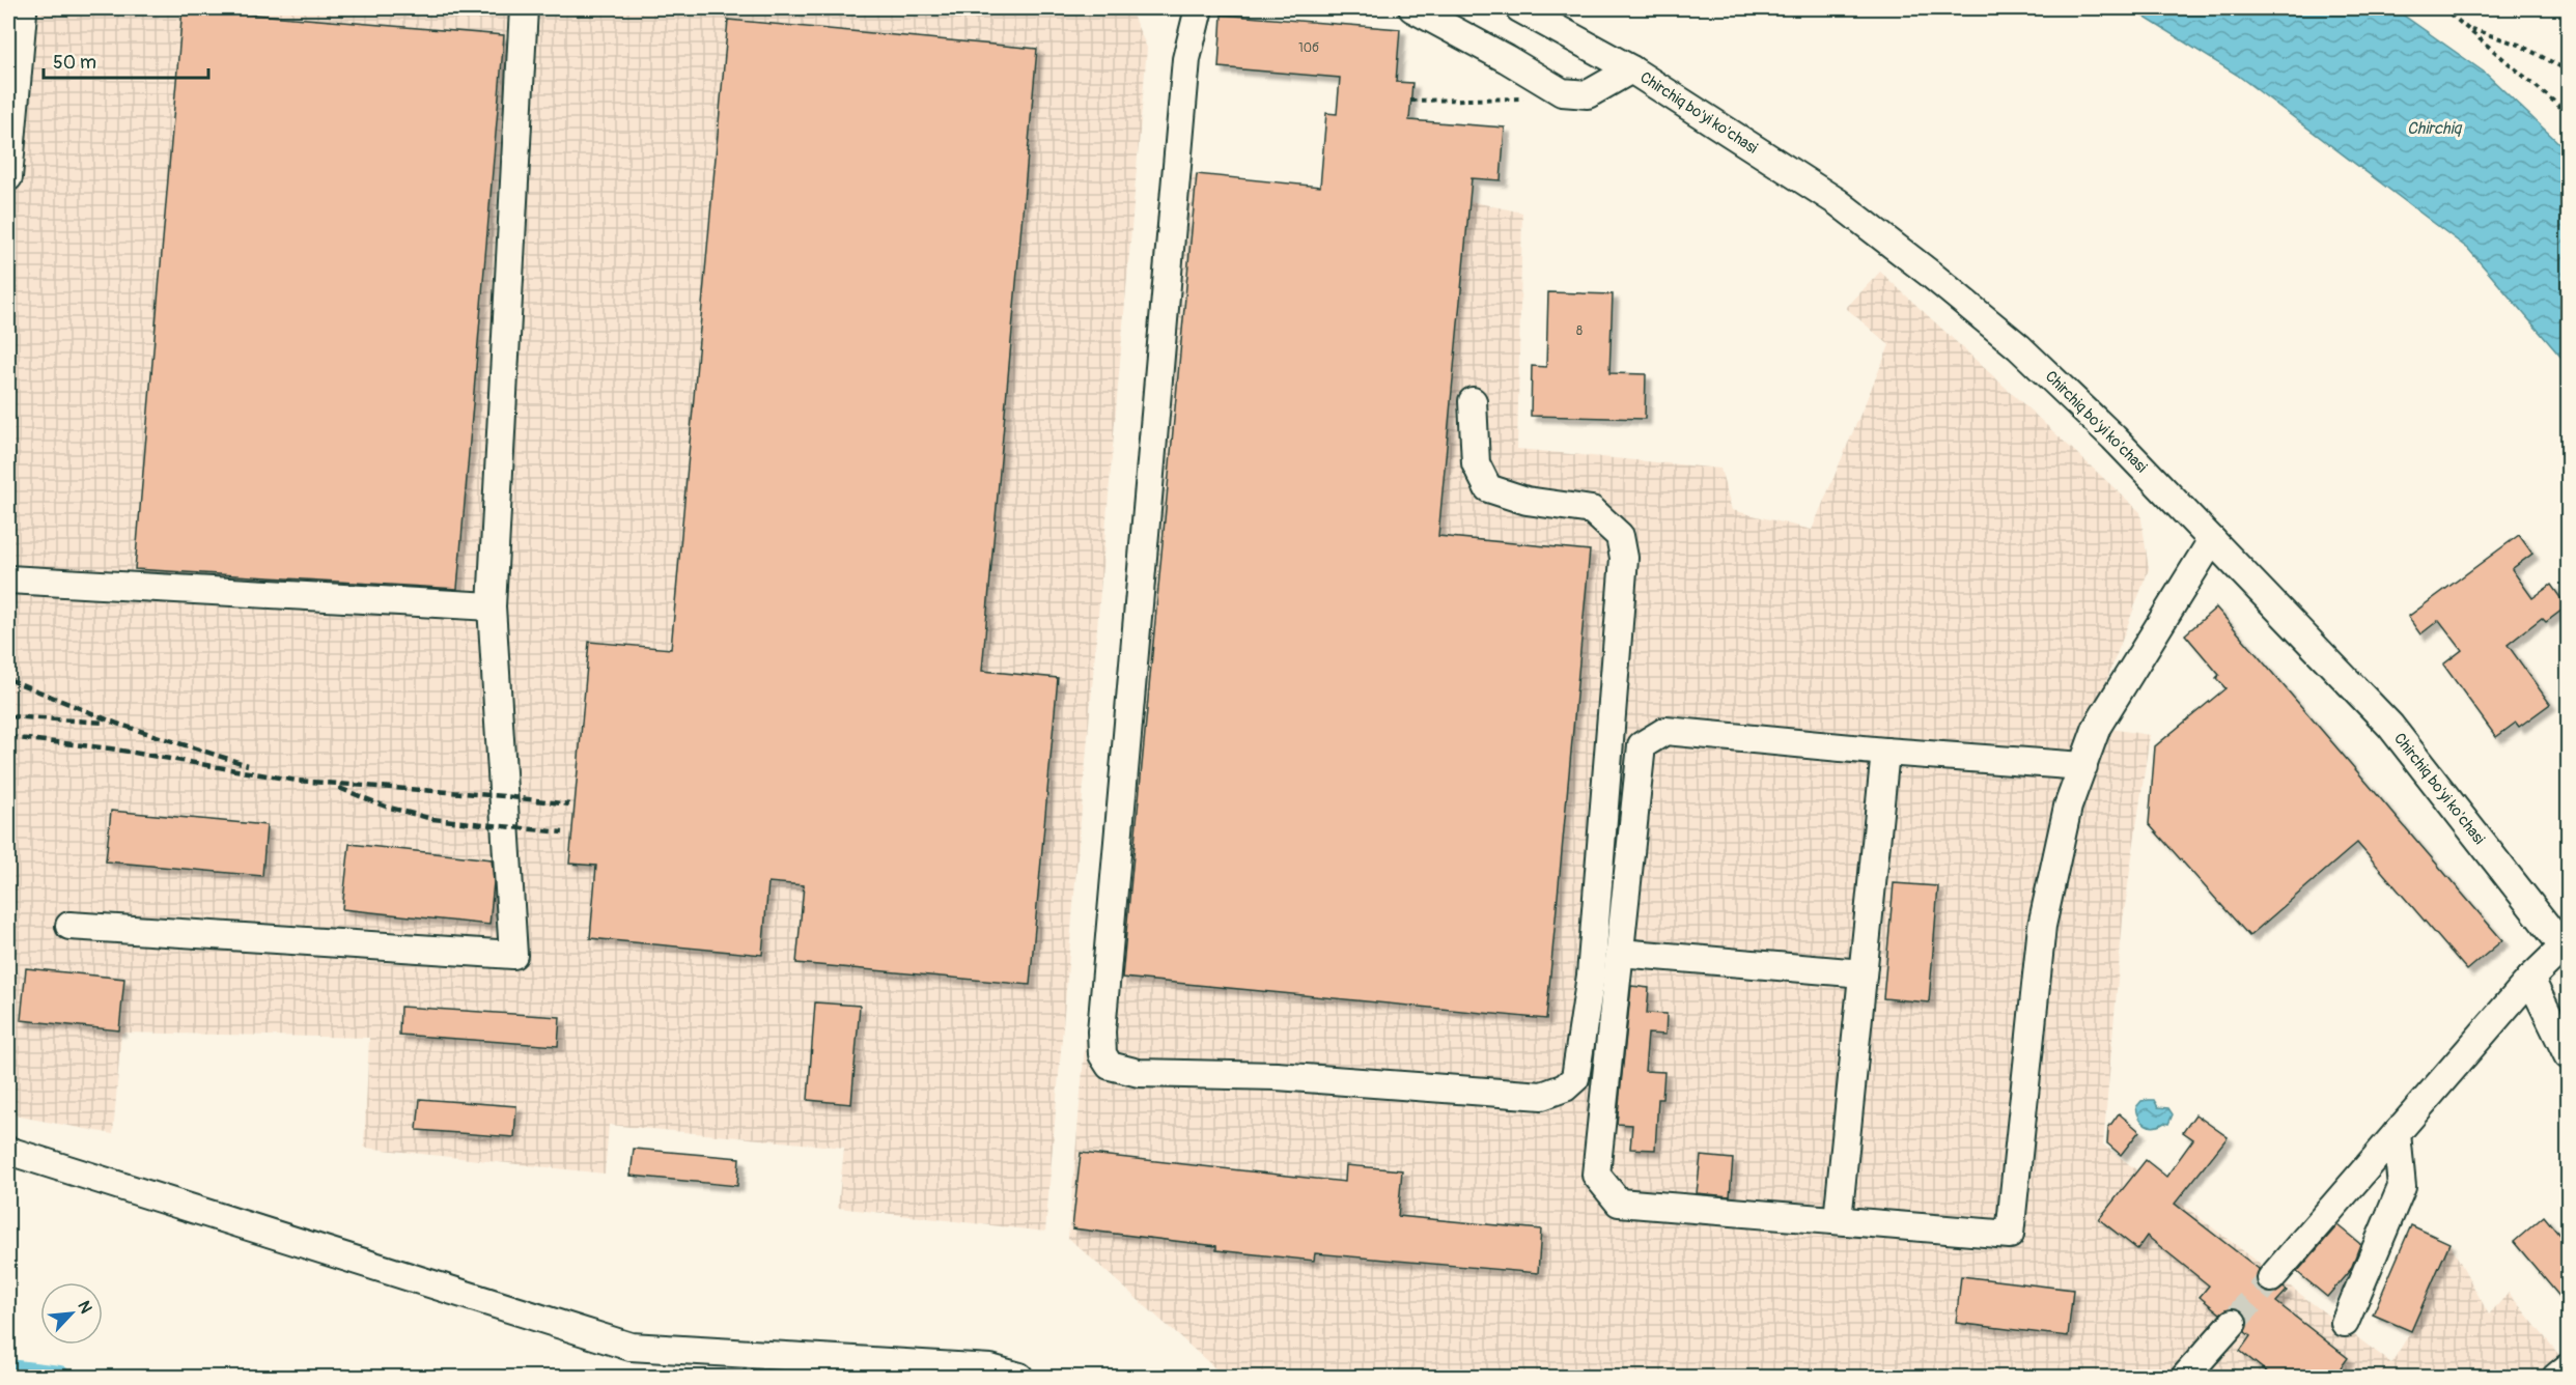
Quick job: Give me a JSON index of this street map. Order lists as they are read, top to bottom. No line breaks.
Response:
{"streets":{"street":["Chirchiq bo'yi ko'chasi"]},"water":["Chirchiq"],"house_numbers":["10б","8"],"scale_bar":"50 m","north":"top right"}
